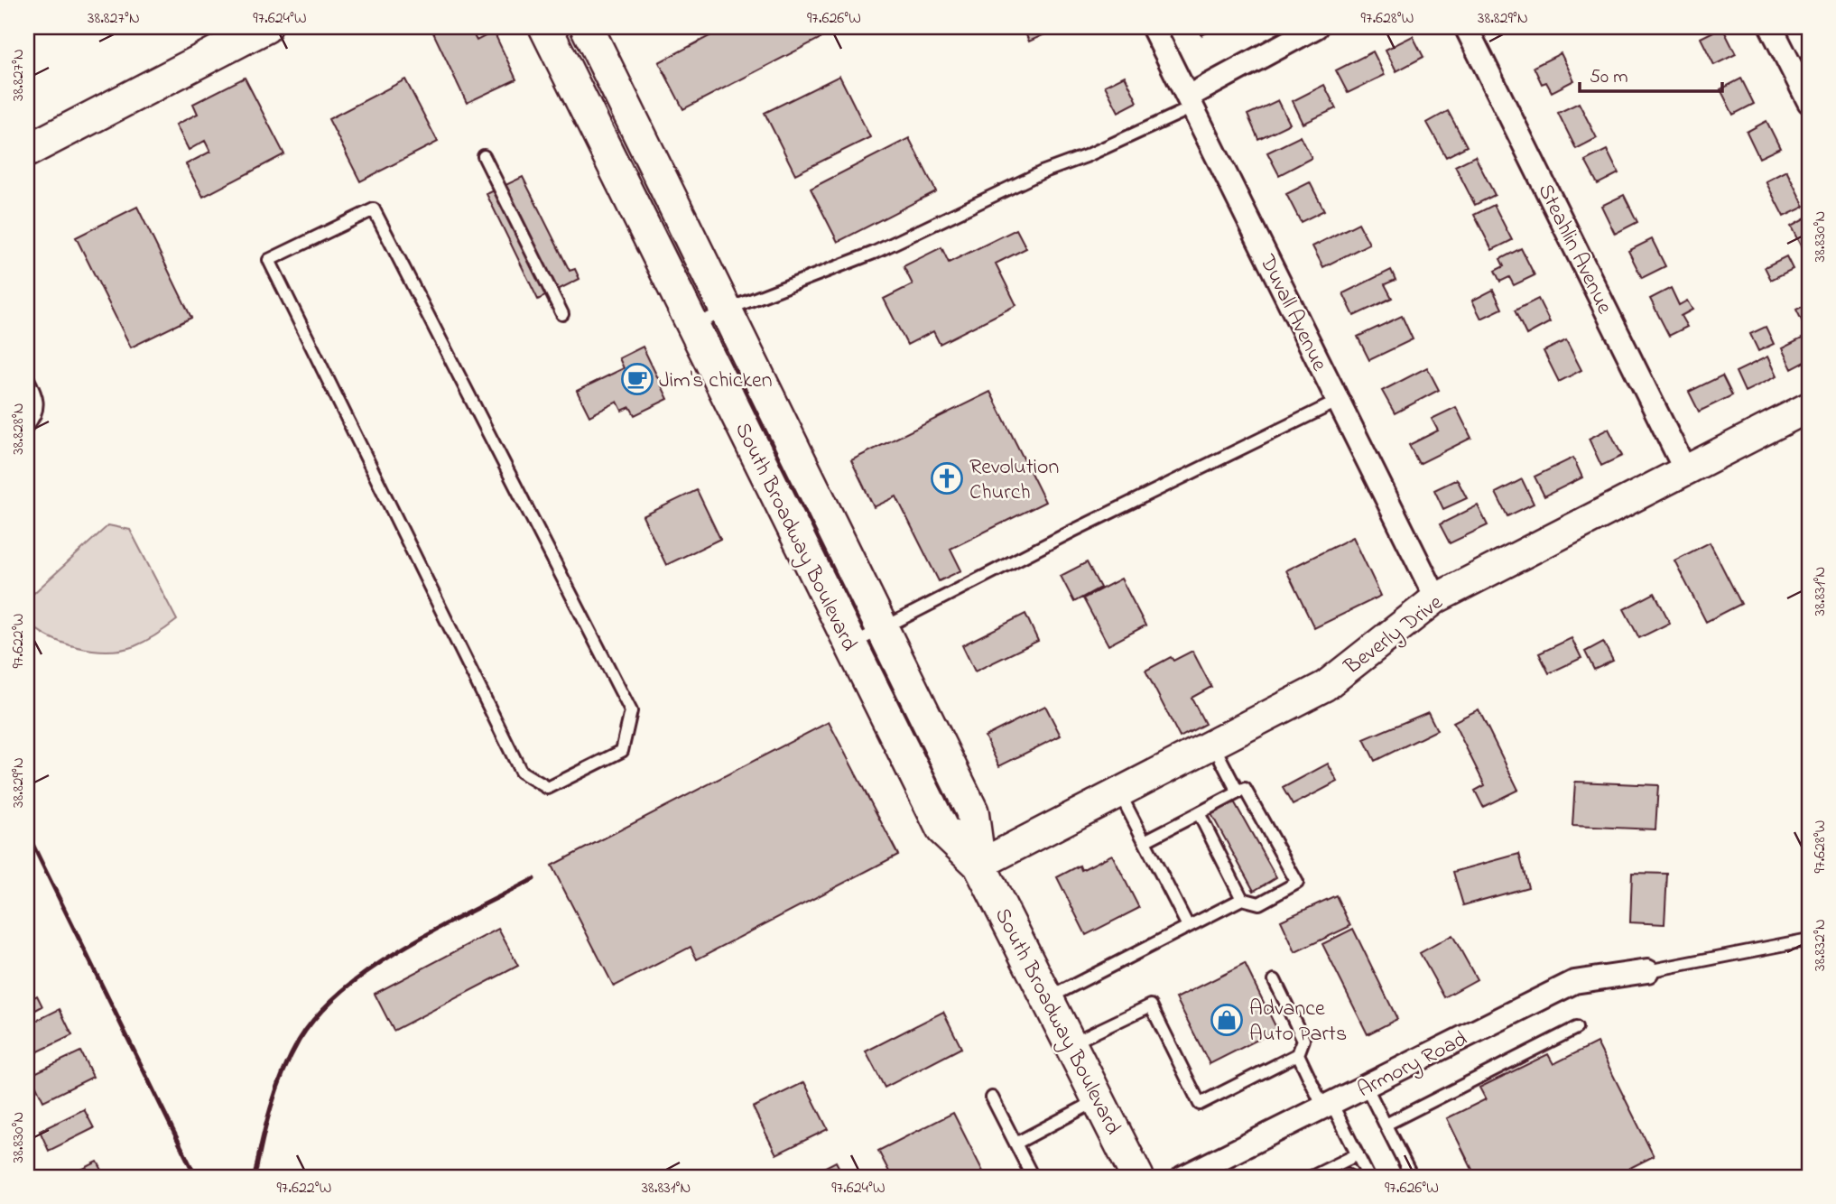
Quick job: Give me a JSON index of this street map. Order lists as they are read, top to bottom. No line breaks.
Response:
{"streets":{"main road":["South Broadway Boulevard"],"street":["Steahlin Avenue","Duvall Avenue","Beverly Drive","Armory Road"]},"crossings":[["Steahlin Avenue","Beverly Drive"],["Duvall Avenue","Beverly Drive"],["South Broadway Boulevard","Beverly Drive"]],"places":{"cafe":["Jim's chicken"],"church":["Revolution Church"],"shop":["Advance Auto Parts"]},"scale_bar":"50 m","coordinates":["38.827°N","97.624°W","97.626°W","97.628°W","38.829°N","38.830°N","38.828°N","38.831°N","97.622°W","38.832°N"]}
